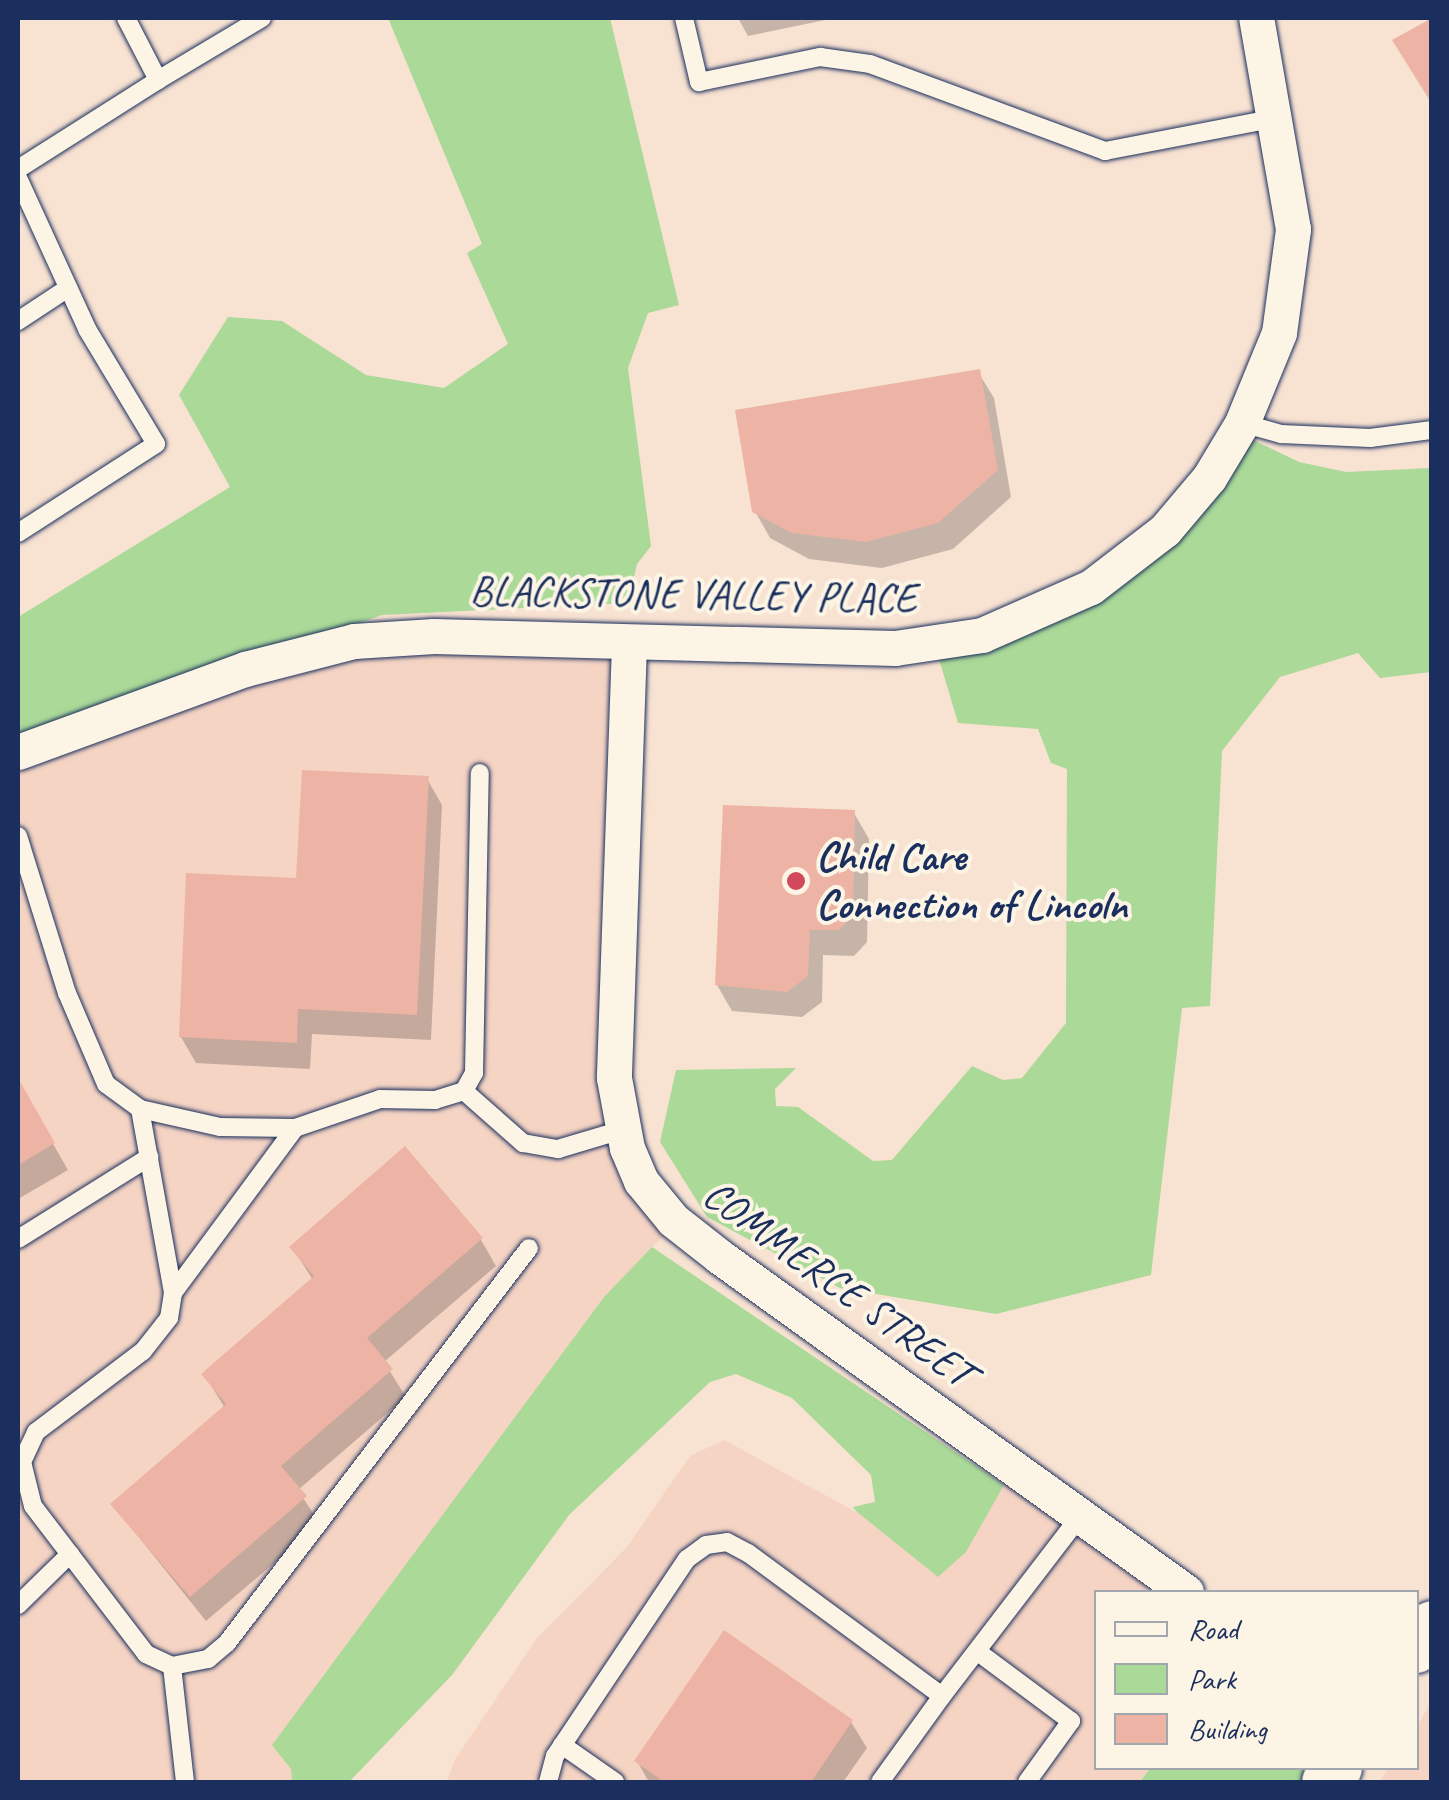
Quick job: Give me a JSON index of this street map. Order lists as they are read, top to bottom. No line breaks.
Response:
{"streets":{"street":["BLACKSTONE VALLEY PLACE","COMMERCE STREET"]},"crossings":[["BLACKSTONE VALLEY PLACE","COMMERCE STREET"]],"places":["Child Care Connection of Lincoln"],"legend":["Road","Park","Building"]}
